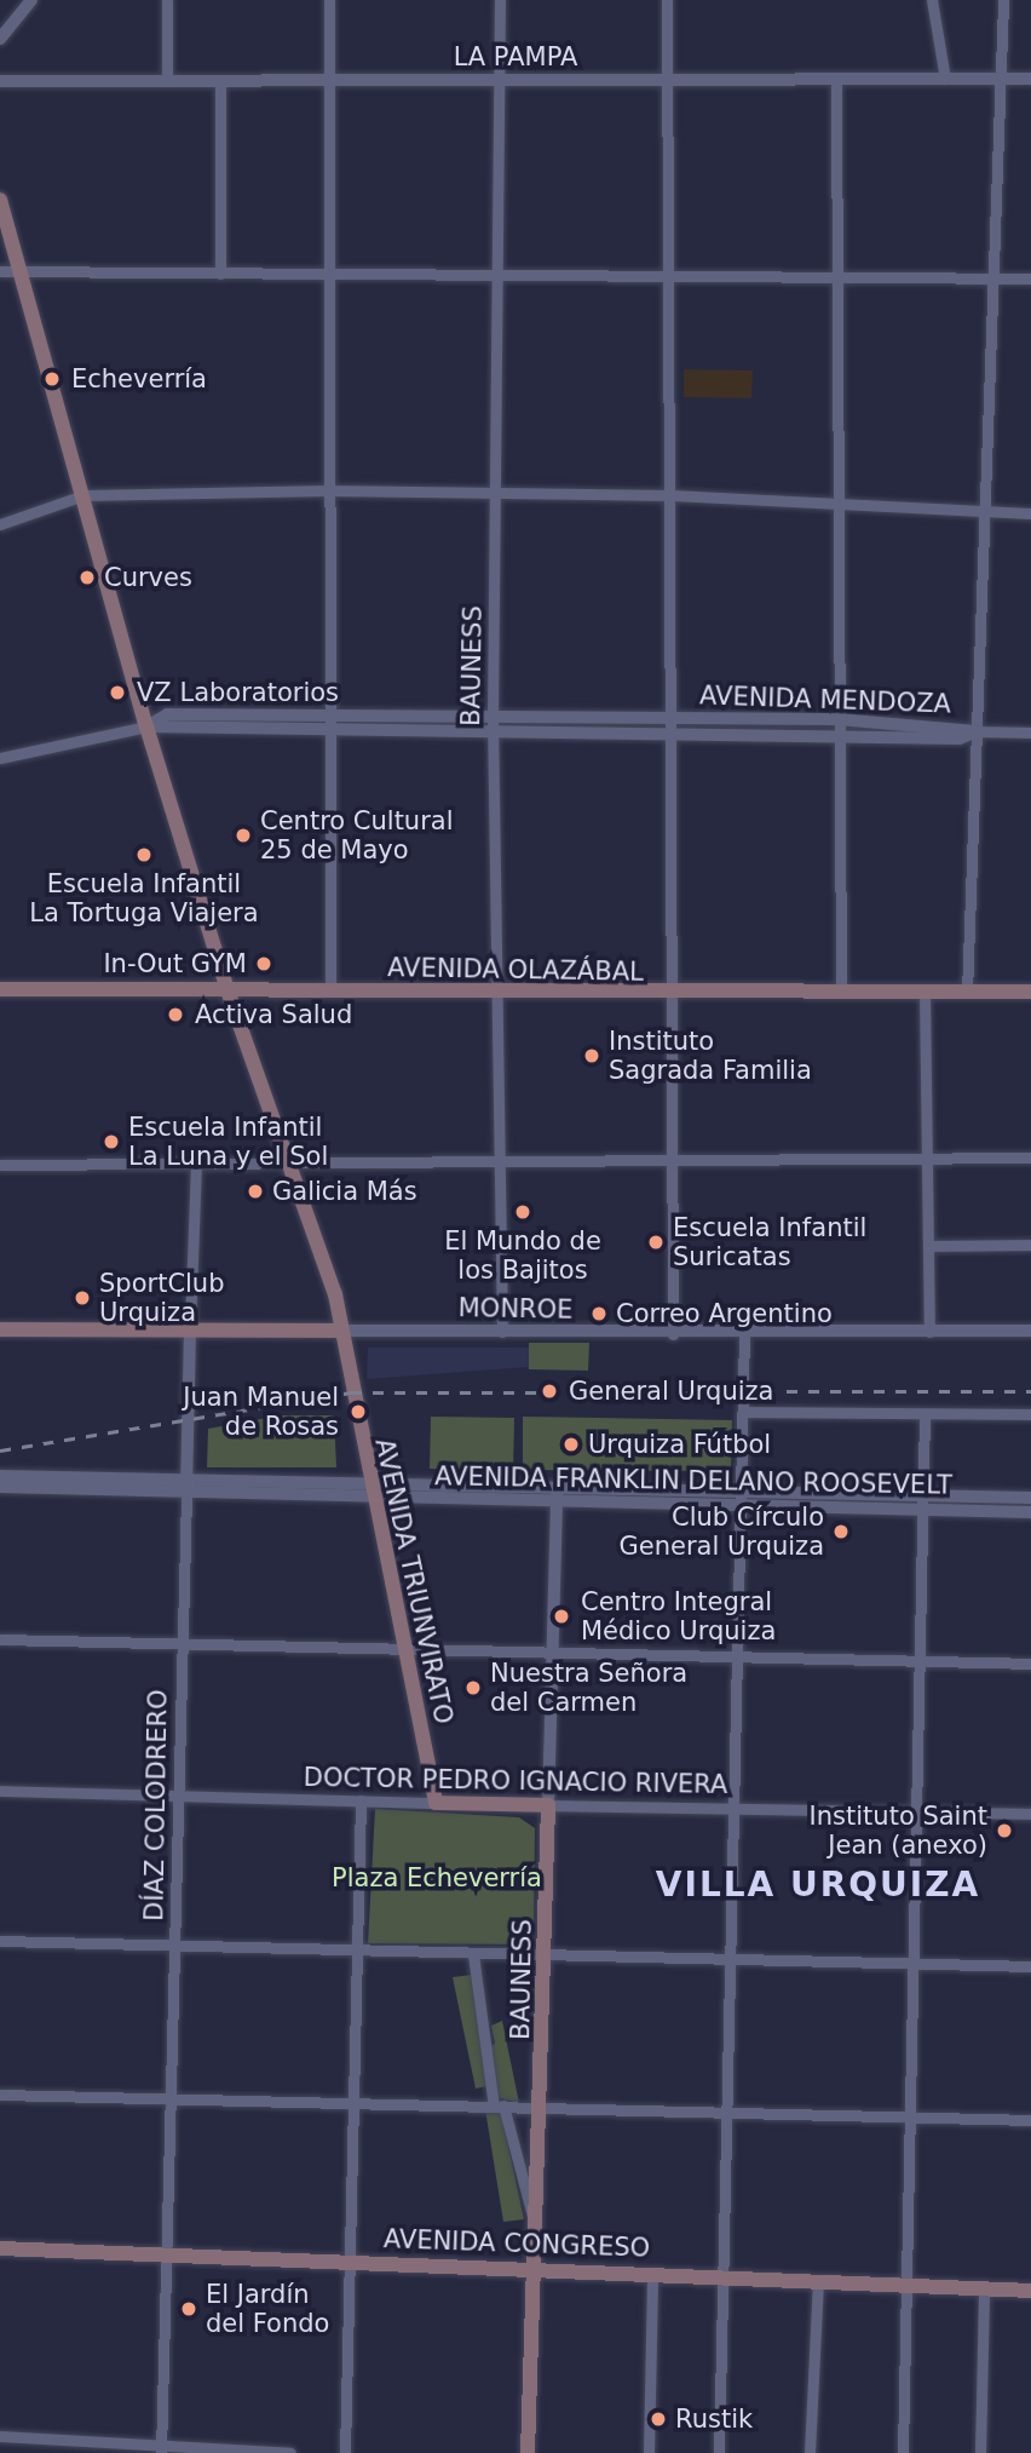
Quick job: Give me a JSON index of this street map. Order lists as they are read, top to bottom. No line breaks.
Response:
{"streets":{"main road":["BAUNESS","AVENIDA OLAZÁBAL","MONROE","AVENIDA TRIUNVIRATO","DOCTOR PEDRO IGNACIO RIVERA","AVENIDA CONGRESO"],"street":["LA PAMPA","AVENIDA MENDOZA","AVENIDA FRANKLIN DELANO ROOSEVELT","DÍAZ COLODRERO"]},"crossings":[["LA PAMPA","BAUNESS"],["BAUNESS","AVENIDA MENDOZA"],["BAUNESS","AVENIDA OLAZÁBAL"],["BAUNESS","MONROE"],["BAUNESS","AVENIDA FRANKLIN DELANO ROOSEVELT"],["BAUNESS","DOCTOR PEDRO IGNACIO RIVERA"],["BAUNESS","AVENIDA CONGRESO"],["AVENIDA MENDOZA","AVENIDA TRIUNVIRATO"],["AVENIDA OLAZÁBAL","AVENIDA TRIUNVIRATO"],["MONROE","AVENIDA TRIUNVIRATO"],["MONROE","DÍAZ COLODRERO"],["AVENIDA FRANKLIN DELANO ROOSEVELT","AVENIDA TRIUNVIRATO"],["AVENIDA FRANKLIN DELANO ROOSEVELT","DÍAZ COLODRERO"],["AVENIDA TRIUNVIRATO","DOCTOR PEDRO IGNACIO RIVERA"],["DOCTOR PEDRO IGNACIO RIVERA","DÍAZ COLODRERO"],["DÍAZ COLODRERO","AVENIDA CONGRESO"]],"districts":["VILLA URQUIZA"],"parks":["Plaza Echeverría"],"places":["Echeverría","Curves","VZ Laboratorios","Centro Cultural 25 de Mayo","Escuela Infantil La Tortuga Viajera","In-Out GYM","Activa Salud","Instituto Sagrada Familia","Escuela Infantil La Luna y el Sol","Galicia Más","El Mundo de los Bajitos","Escuela Infantil Suricatas","SportClub Urquiza","Correo Argentino","General Urquiza","Juan Manuel de Rosas","Urquiza Fútbol","Club Círculo General Urquiza","Centro Integral Médico Urquiza","Nuestra Señora del Carmen","Instituto Saint Jean (anexo)","El Jardín del Fondo","Rustik"]}
